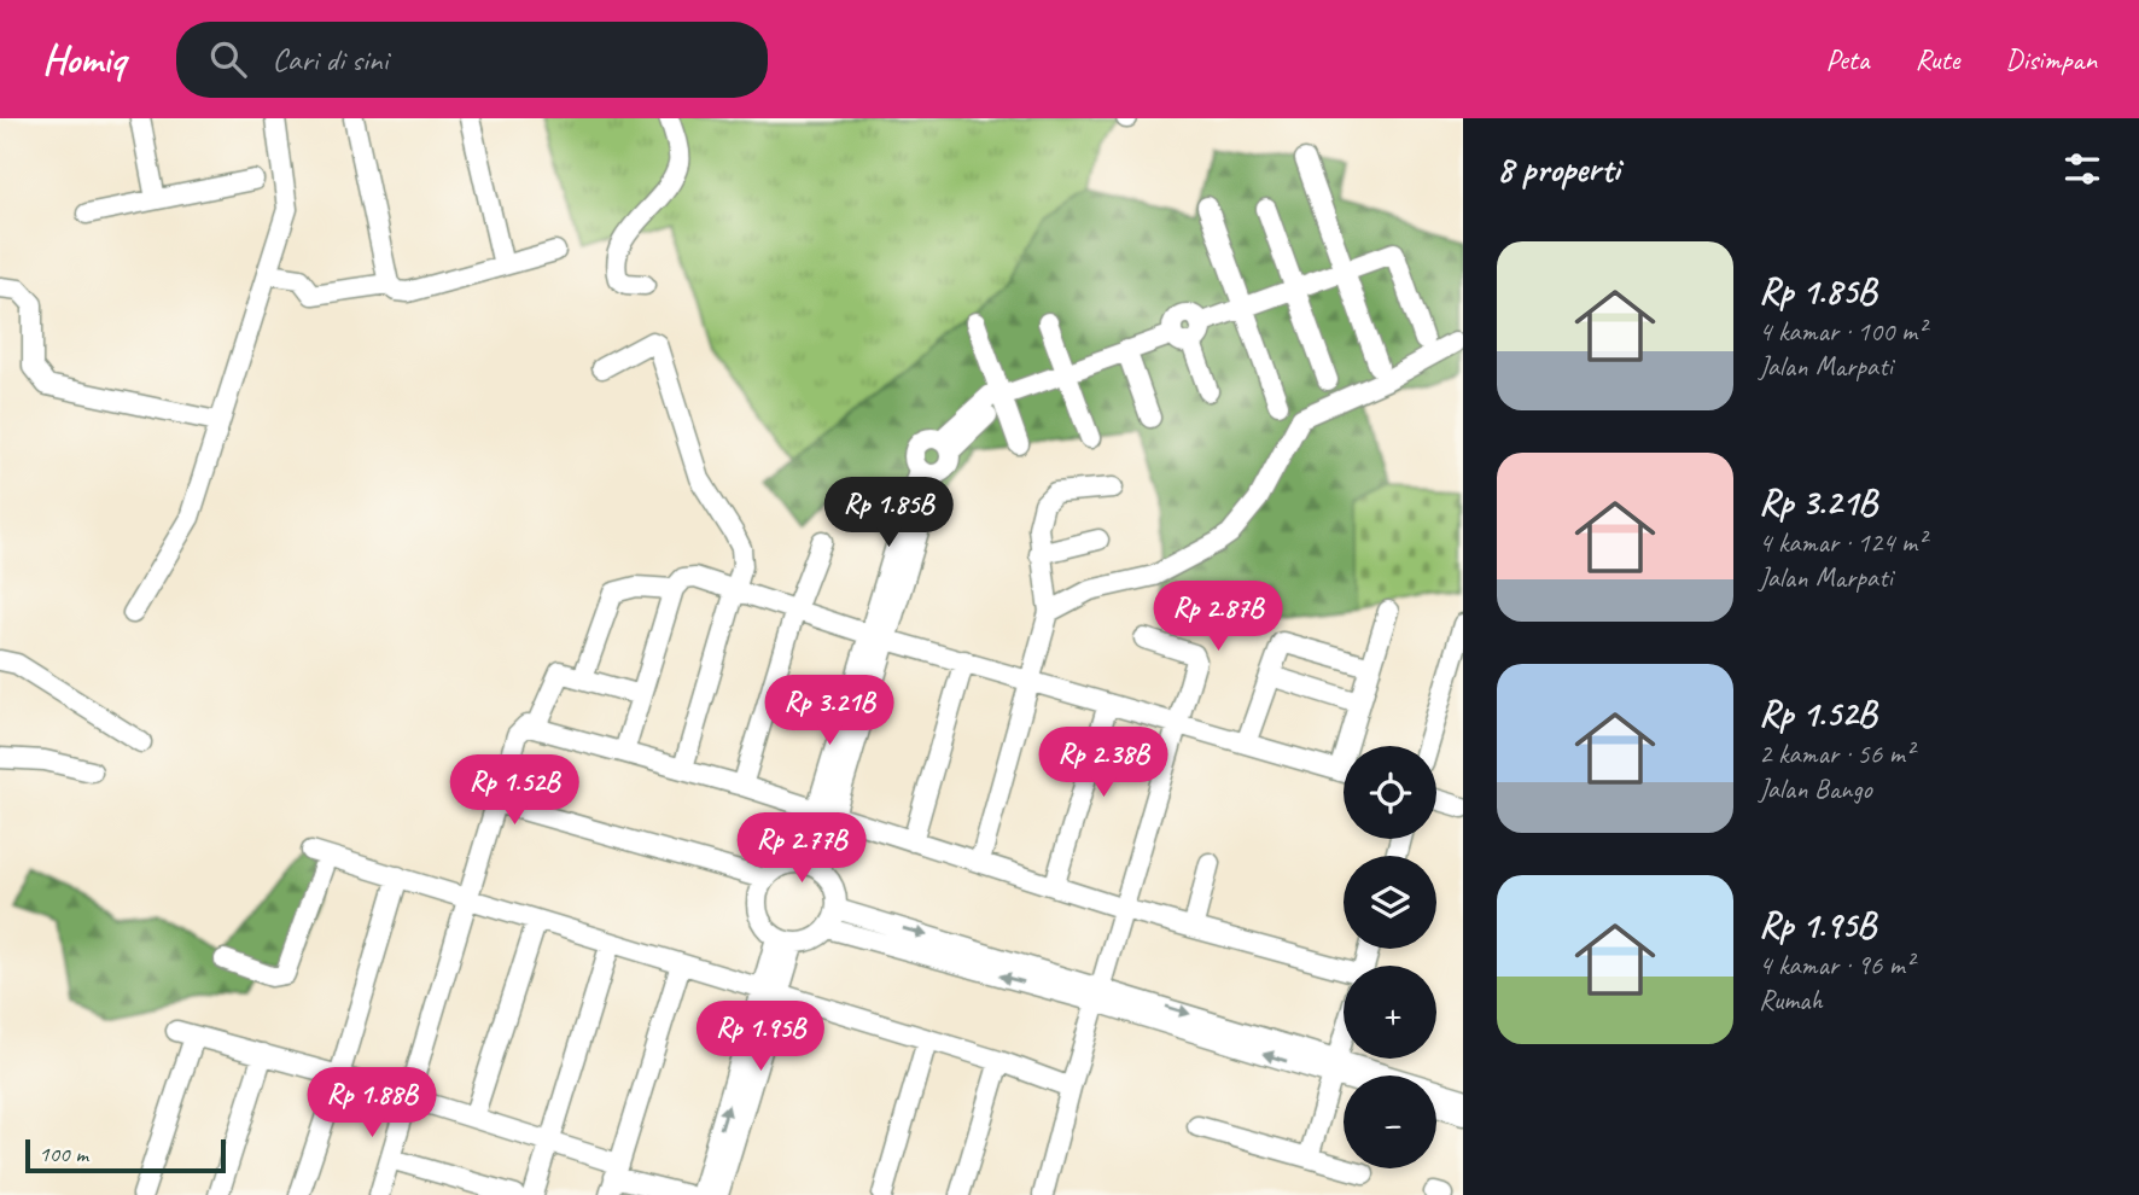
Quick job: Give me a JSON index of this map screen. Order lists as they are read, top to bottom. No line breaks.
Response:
{"scale_bar":"100 m","page":{"header":"Homiq","search":"Cari di sini","nav":["Peta","Rute","Disimpan"],"heading":"8 properti","list":[{"name":"Rp 1.85B","note":"4 kamar · 100 m² · Jalan Marpati"},{"name":"Rp 3.21B","note":"4 kamar · 124 m² · Jalan Marpati"},{"name":"Rp 1.52B","note":"2 kamar · 56 m² · Jalan Bango"},{"name":"Rp 1.95B","note":"4 kamar · 96 m² · Rumah"}],"price":["Rp 1.85B","Rp 2.87B","Rp 3.21B","Rp 2.38B","Rp 1.52B","Rp 2.77B","Rp 1.95B","Rp 1.88B"],"map_buttons":["+","−"],"scale":"100 m"}}
